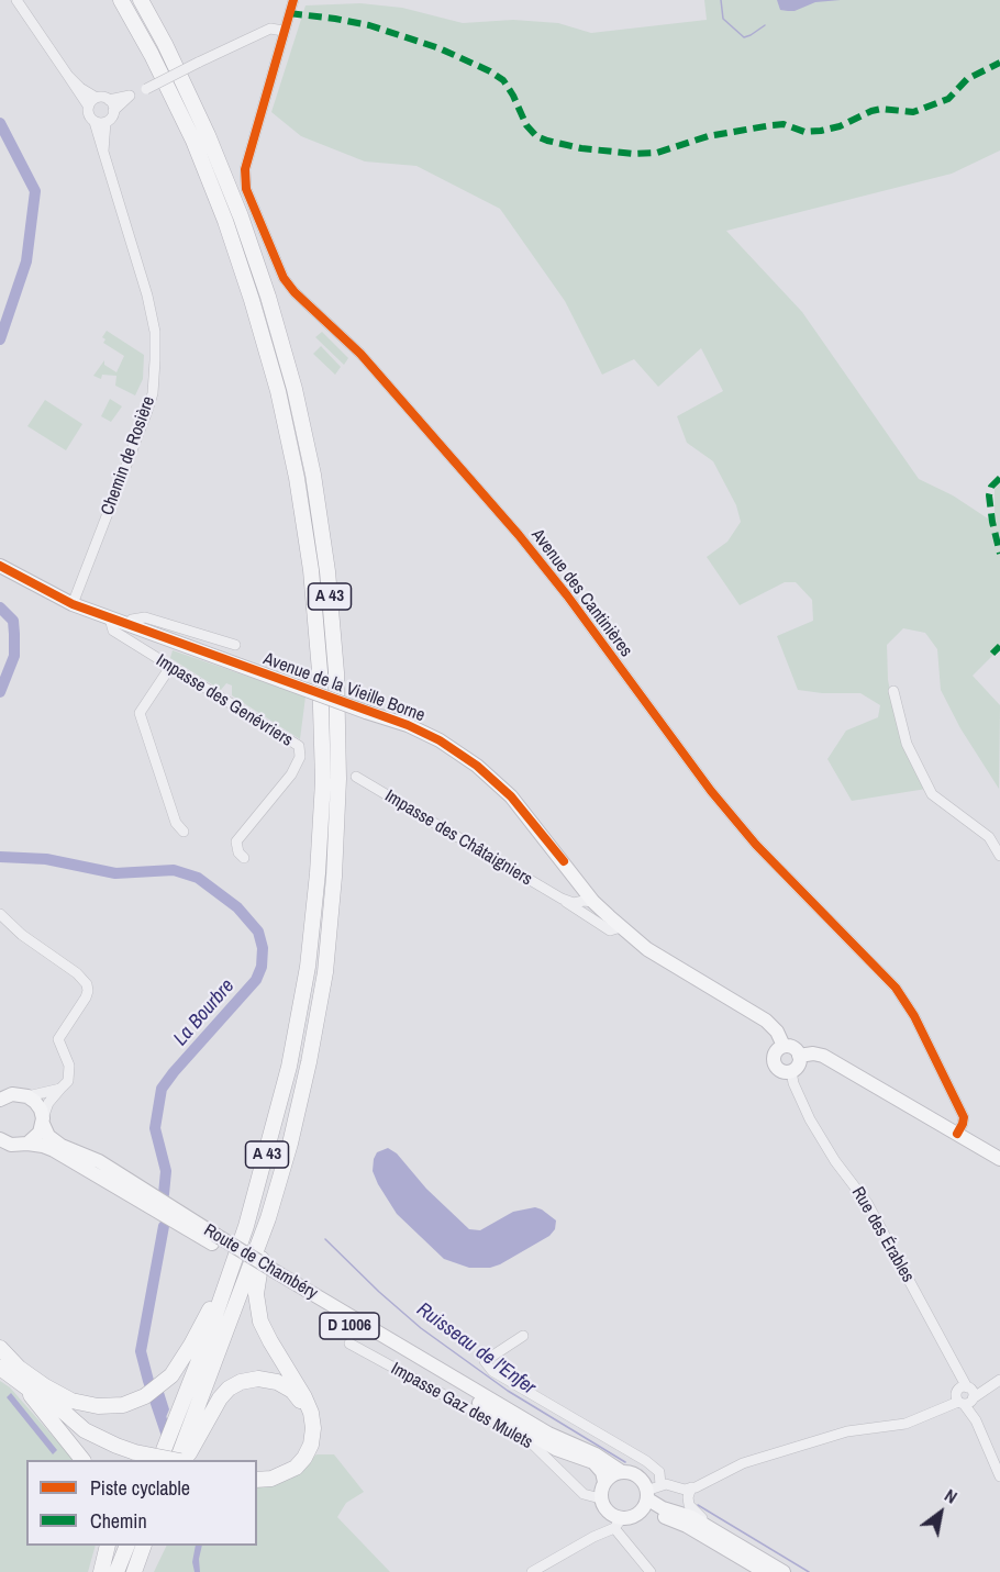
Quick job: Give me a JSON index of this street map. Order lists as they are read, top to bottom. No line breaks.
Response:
{"streets":{"highway":["A 43"],"main road":["Avenue de la Vieille Borne","Route de Chambéry","D 1006"],"street":["Chemin de Rosière","Avenue des Cantinières","Impasse des Genévriers","Impasse des Châtaigniers","Rue des Érables","Impasse Gaz des Mulets"]},"crossings":[["Chemin de Rosière","Avenue de la Vieille Borne"],["Avenue des Cantinières","Avenue de la Vieille Borne"],["Avenue de la Vieille Borne","Impasse des Genévriers"],["Avenue de la Vieille Borne","Impasse des Châtaigniers"],["Avenue de la Vieille Borne","Rue des Érables"],["Route de Chambéry","Impasse Gaz des Mulets"]],"water":["La Bourbre","Ruisseau de l'Enfer"],"legend":["Piste cyclable","Chemin"],"north":"top right"}
